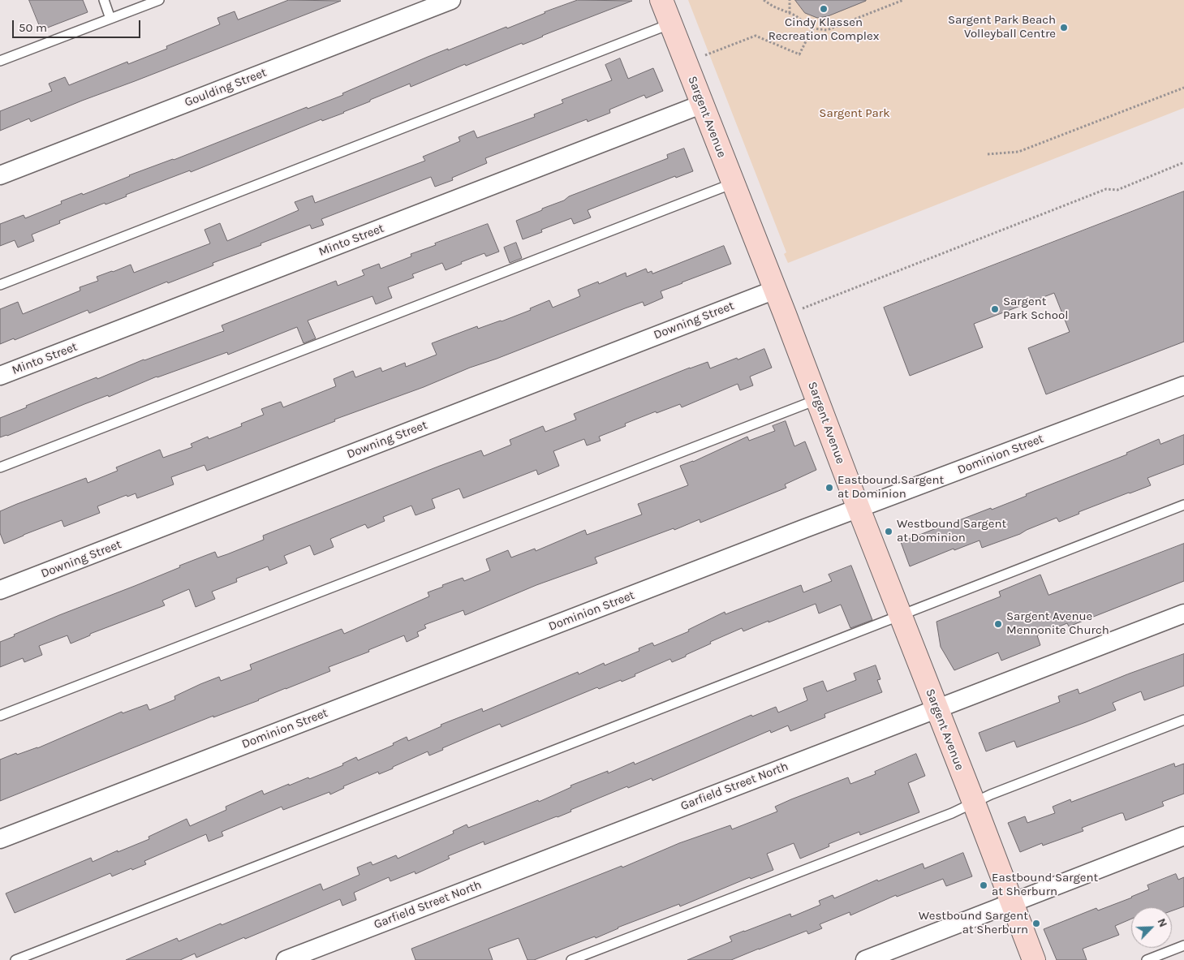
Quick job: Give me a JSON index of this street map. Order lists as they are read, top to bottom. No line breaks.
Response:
{"streets":{"main road":["Sargent Avenue"],"street":["Goulding Street","Minto Street","Downing Street","Dominion Street","Garfield Street North"]},"crossings":[["Sargent Avenue","Minto Street"],["Sargent Avenue","Downing Street"],["Sargent Avenue","Dominion Street"],["Sargent Avenue","Garfield Street North"]],"parks":["Sargent Park"],"places":["Cindy Klassen Recreation Complex","Sargent Park Beach Volleyball Centre","Sargent Park School","Eastbound Sargent at Dominion","Westbound Sargent at Dominion","Sargent Avenue Mennonite Church","Eastbound Sargent at Sherburn","Westbound Sargent at Sherburn"],"scale_bar":"50 m","north":"top right"}
